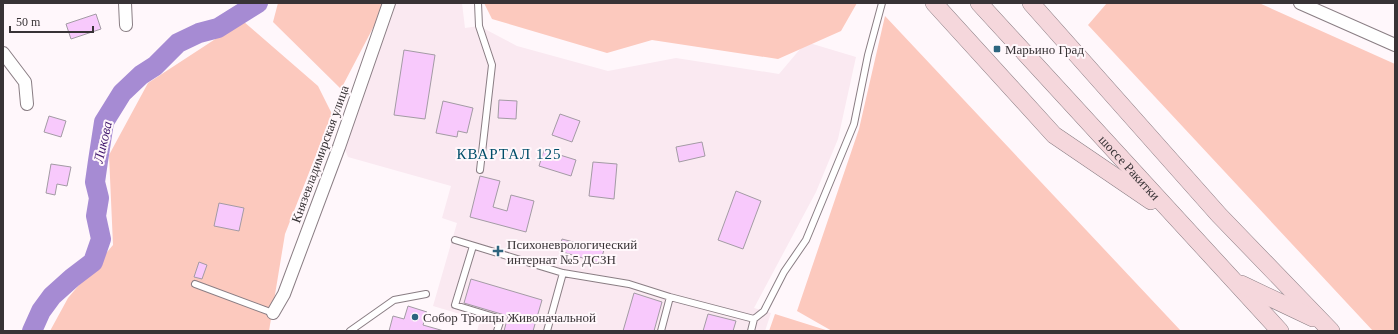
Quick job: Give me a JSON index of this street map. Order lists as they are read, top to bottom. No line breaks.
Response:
{"streets":{"street":["Князевладимирская улица","шоссе Ракитки"]},"districts":["КВАРТАЛ 125"],"water":["Ликова"],"places":{"transit":["Марьино Град"],"health":["Психоневрологический интернат №5 ДСЗН"],"other":["Собор Троицы Живоначальной"]},"scale_bar":"50 m"}
